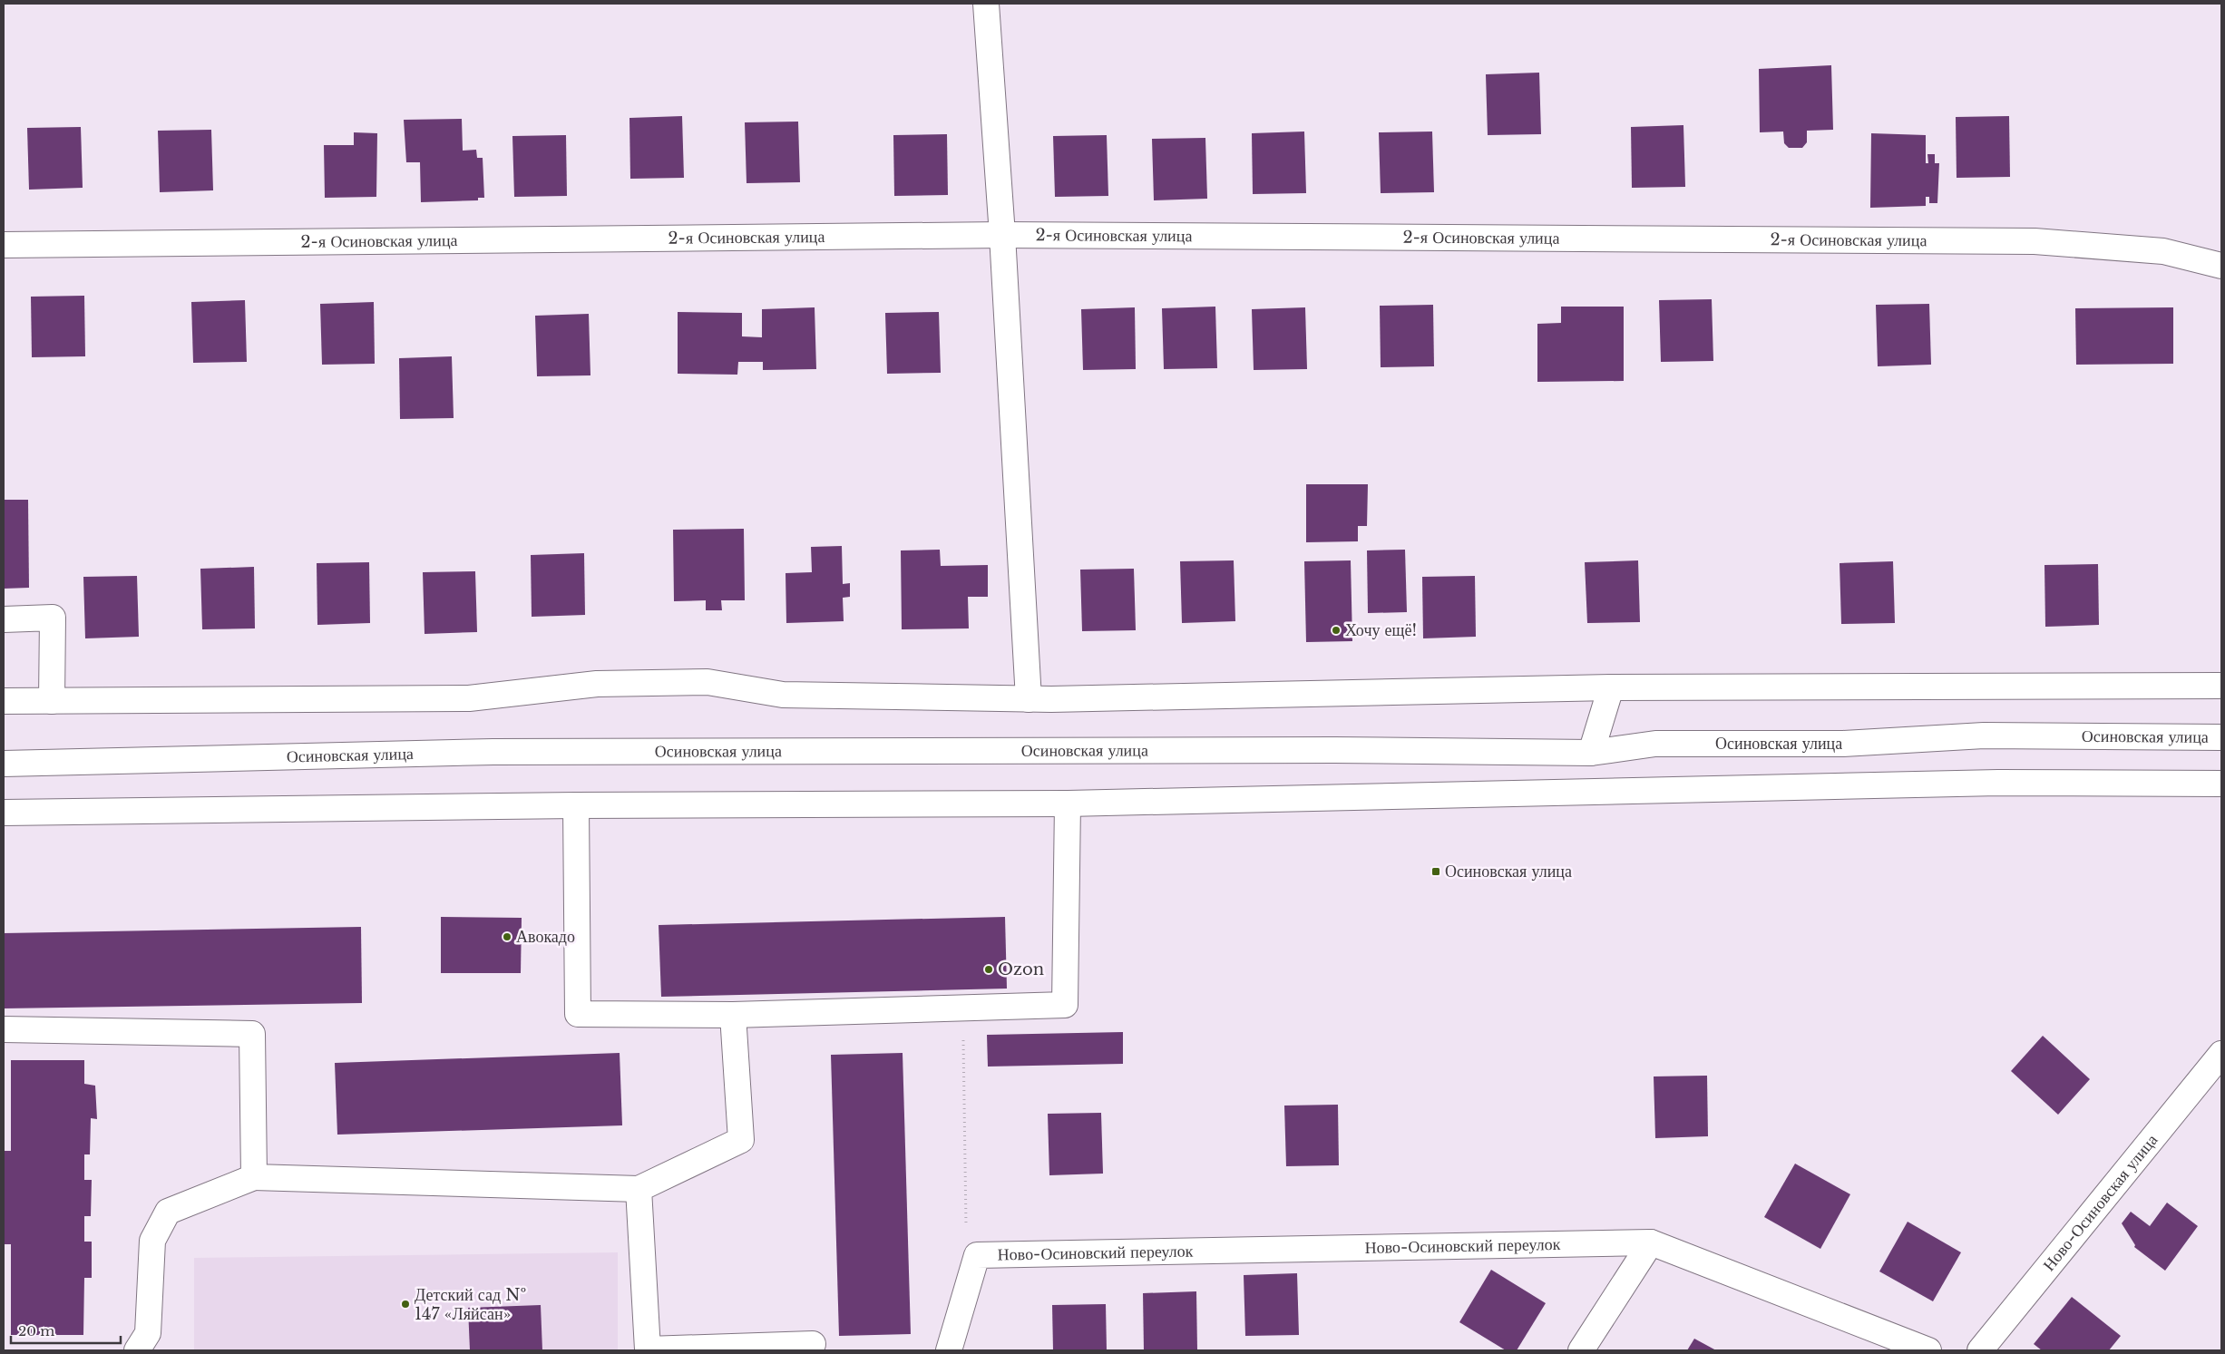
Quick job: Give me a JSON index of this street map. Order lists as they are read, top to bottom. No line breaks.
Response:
{"streets":{"street":["2-я Осиновская улица","Осиновская улица","Ново-Осиновская улица","Ново-Осиновский переулок"]},"places":{"other":["Хочу ещё!","Авокадо","Ozon","Детский сад № 147 «Ляйсан»"],"transit":["Осиновская улица"]},"scale_bar":"20 m"}
